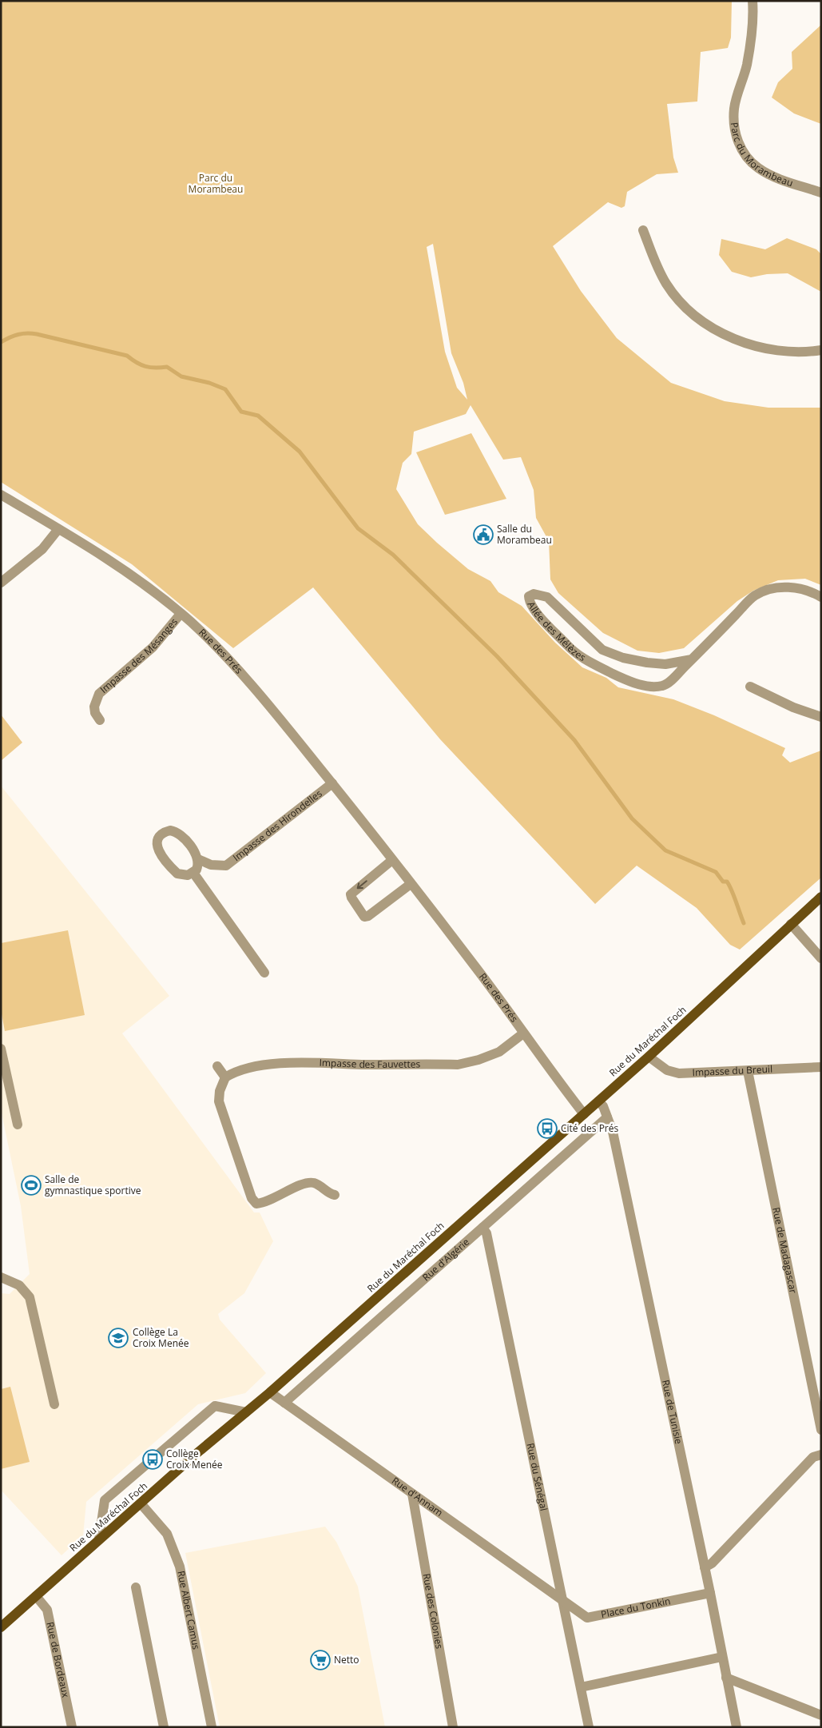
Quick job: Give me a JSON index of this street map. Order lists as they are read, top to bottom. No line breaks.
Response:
{"streets":{"main road":["Rue du Maréchal Foch"],"street":["Parc du Morambeau","Allée des Mélèzes","Rue des Prés","Impasse des Mésanges","Impasse des Hirondelles","Impasse des Fauvettes","Impasse du Breuil","Rue de Madagascar","Rue d'Algérie","Rue de Tunisie","Rue du Sénégal","Rue d'Annam","Place du Tonkin","Rue Albert Camus","Rue des Colonies","Rue de Bordeaux"]},"crossings":[["Rue des Prés","Impasse des Mésanges"],["Rue des Prés","Impasse des Hirondelles"],["Rue des Prés","Rue du Maréchal Foch"],["Rue des Prés","Impasse des Fauvettes"],["Rue du Maréchal Foch","Impasse du Breuil"],["Rue du Maréchal Foch","Rue de Tunisie"],["Rue du Maréchal Foch","Rue d'Annam"],["Rue du Maréchal Foch","Rue Albert Camus"],["Rue du Maréchal Foch","Rue de Bordeaux"],["Impasse du Breuil","Rue de Madagascar"],["Rue d'Algérie","Rue de Tunisie"],["Rue d'Algérie","Rue du Sénégal"],["Rue d'Algérie","Rue d'Annam"],["Rue de Tunisie","Place du Tonkin"],["Rue du Sénégal","Rue d'Annam"],["Rue du Sénégal","Place du Tonkin"],["Rue d'Annam","Place du Tonkin"],["Rue d'Annam","Rue des Colonies"]],"parks":["Parc du Morambeau"],"places":{"public building":["Salle du Morambeau"],"bus stop":["Cité des Prés","Collège Croix Menée"],"sports":["Salle de gymnastique sportive"],"school or university":["Collège La Croix Menée"],"supermarket":["Netto"]}}
